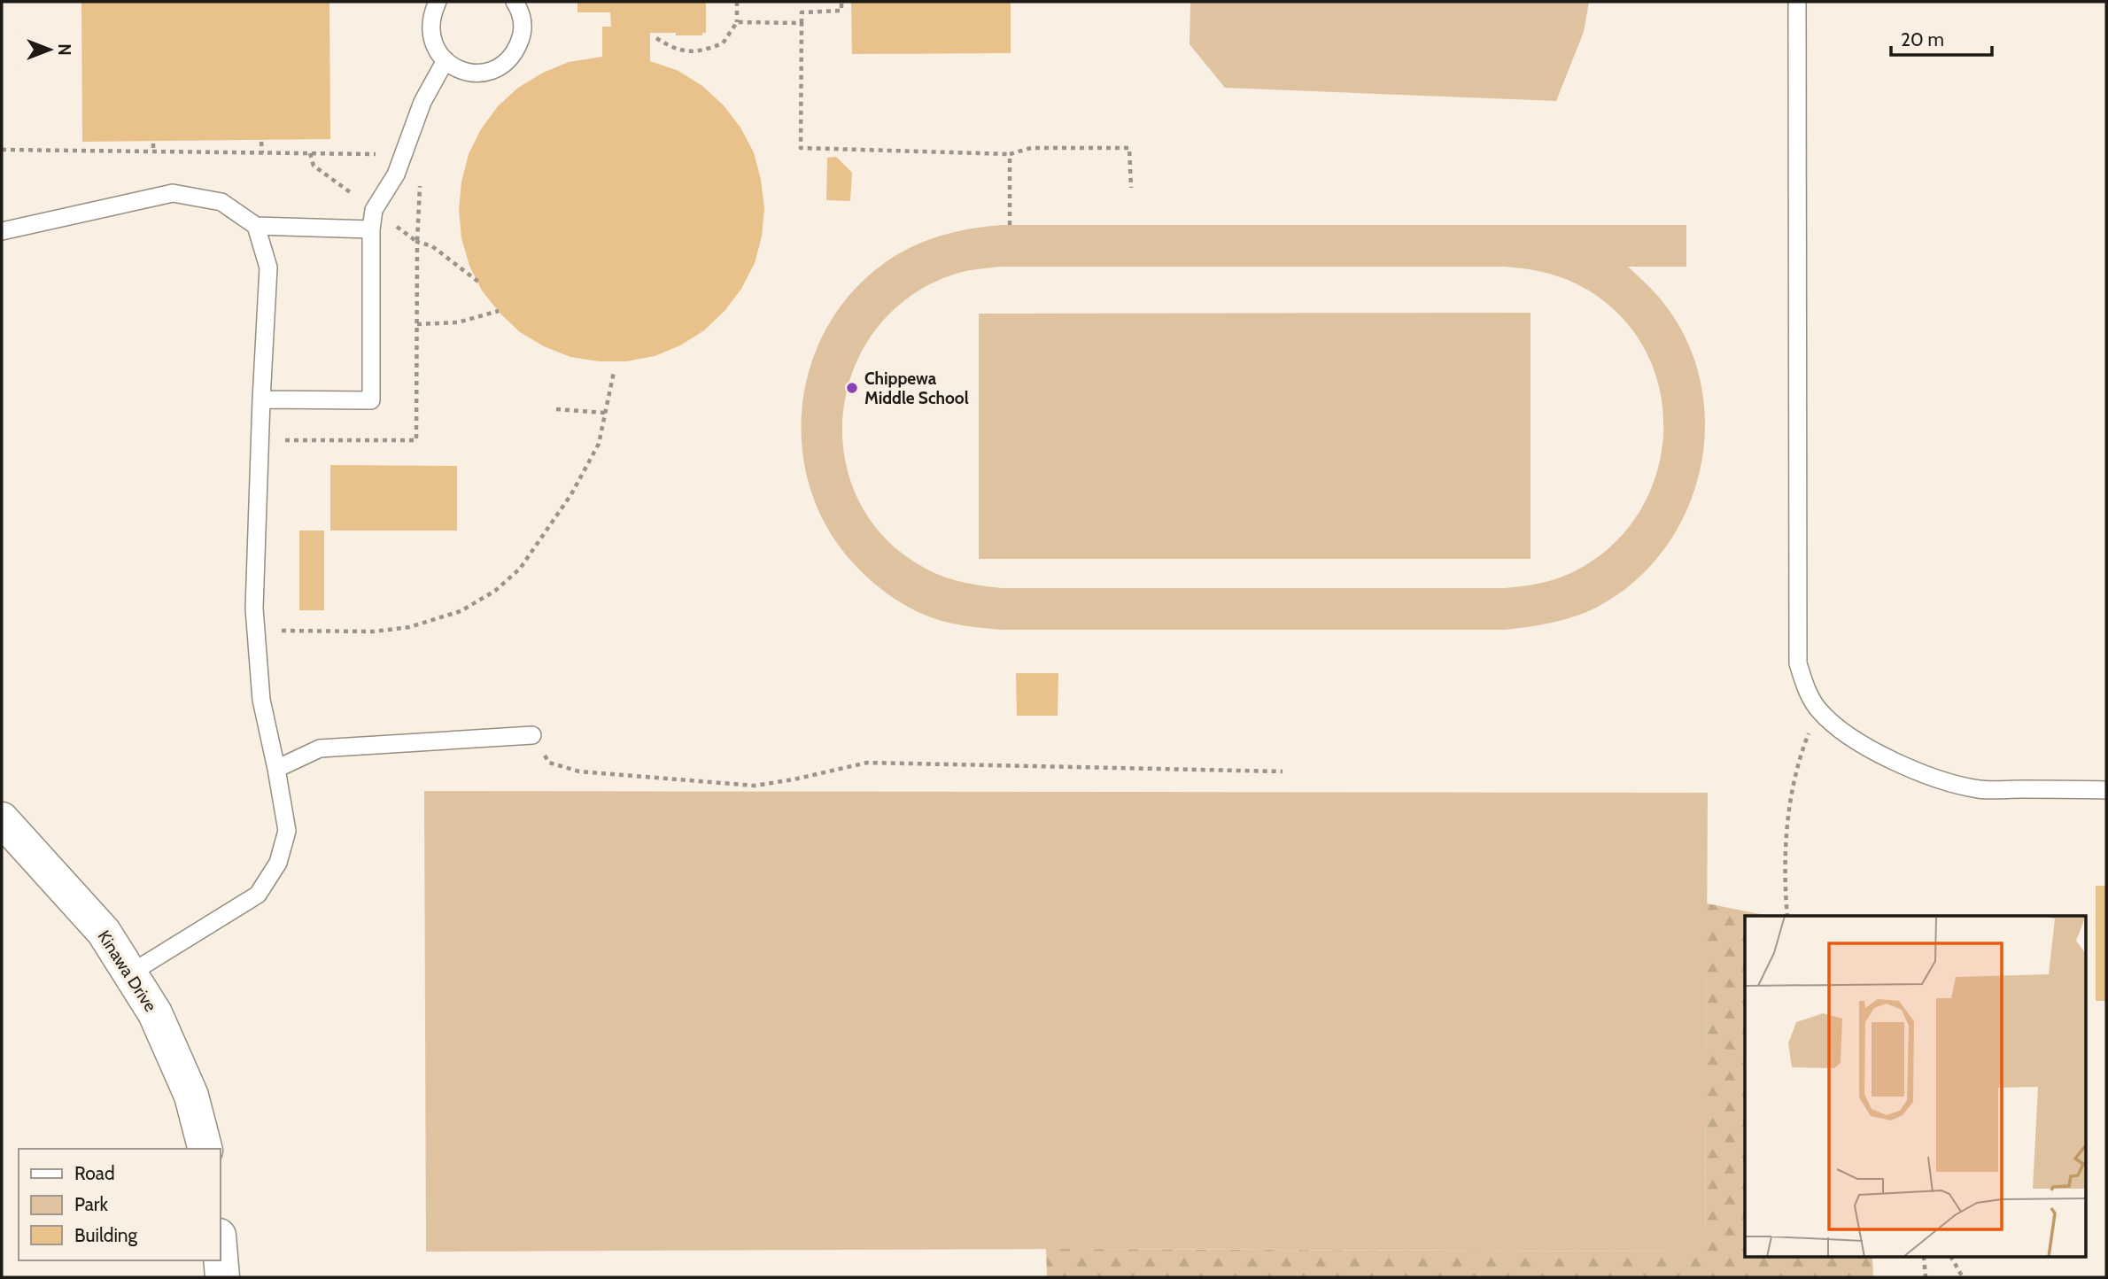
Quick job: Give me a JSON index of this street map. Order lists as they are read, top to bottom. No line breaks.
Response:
{"streets":{"street":["Kinawa Drive"]},"places":["Chippewa Middle School"],"legend":["Road","Park","Building"],"scale_bar":"20 m","north":"right"}
